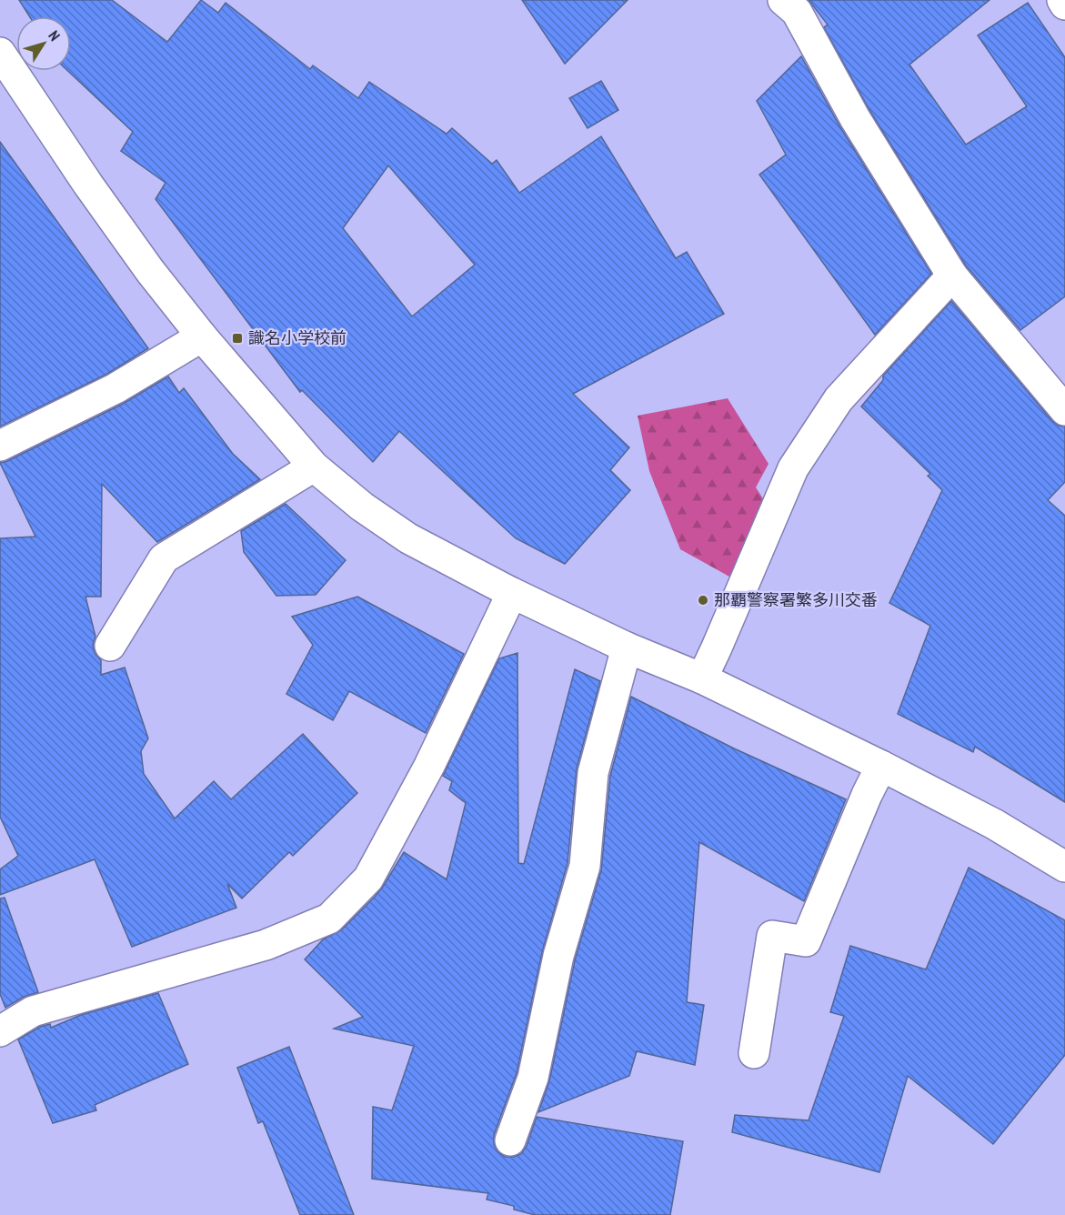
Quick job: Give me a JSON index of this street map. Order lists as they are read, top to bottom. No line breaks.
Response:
{"places":{"transit":["識名小学校前"],"other":["那覇警察署繁多川交番"]},"north":"top right"}
